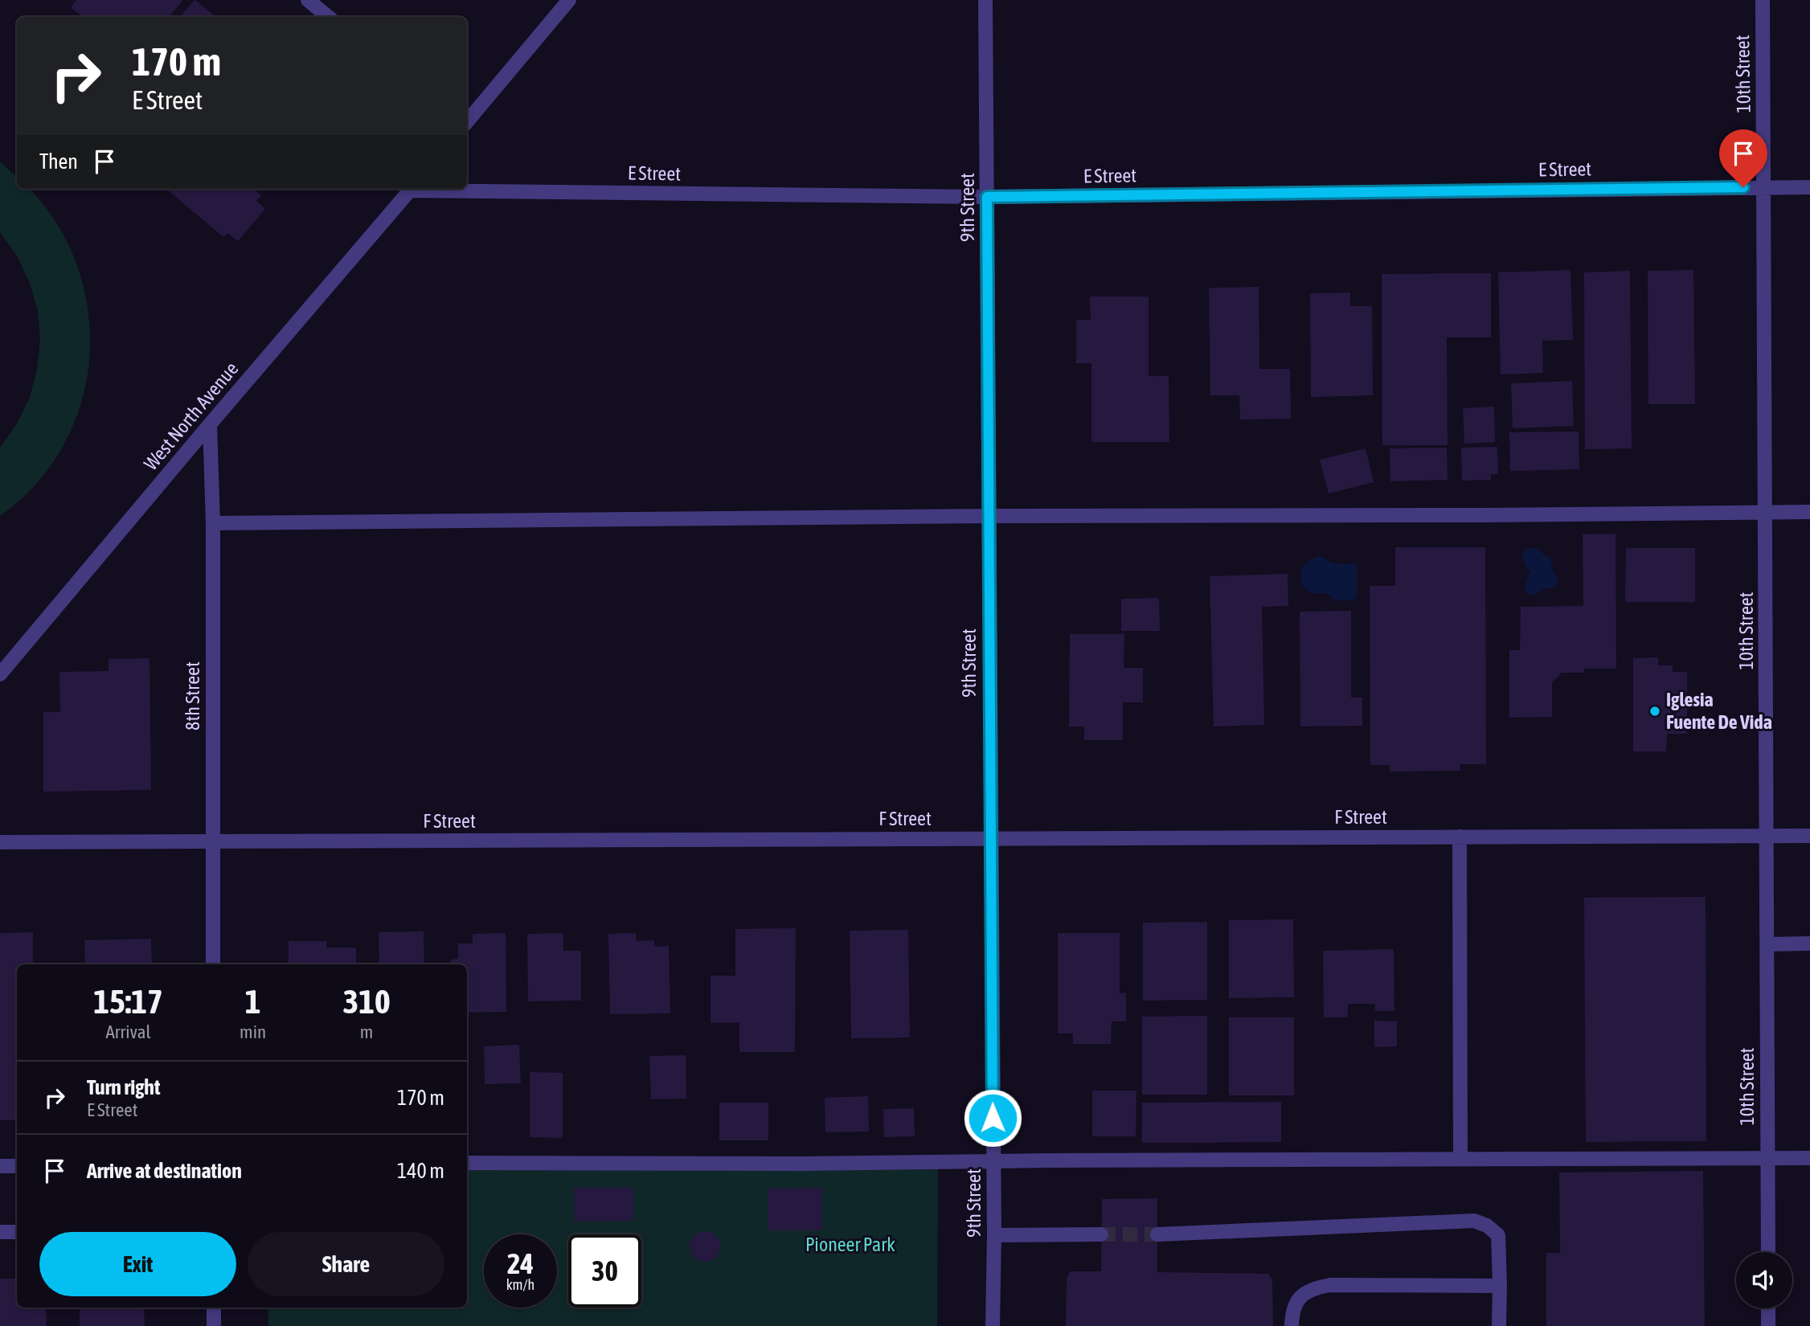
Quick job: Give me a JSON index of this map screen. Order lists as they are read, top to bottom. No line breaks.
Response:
{"streets":{"street":["10th Street","E Street","9th Street","West North Avenue","8th Street","F Street"]},"crossings":[["10th Street","E Street"],["10th Street","F Street"],["E Street","9th Street"],["9th Street","F Street"],["West North Avenue","8th Street"],["8th Street","F Street"]],"parks":["Pioneer Park"],"places":["Iglesia Fuente De Vida"],"page":{"turn":["170 m","E Street"],"then":"Then","eta":["15:17","Arrival","1","min","310","m"],"list":[{"name":"Turn right","note":"E Street","value":"170 m"},{"name":"Arrive at destination","value":"140 m"}],"buttons":["Exit","Share"],"speed":"24 km/h","limit":"30"}}
